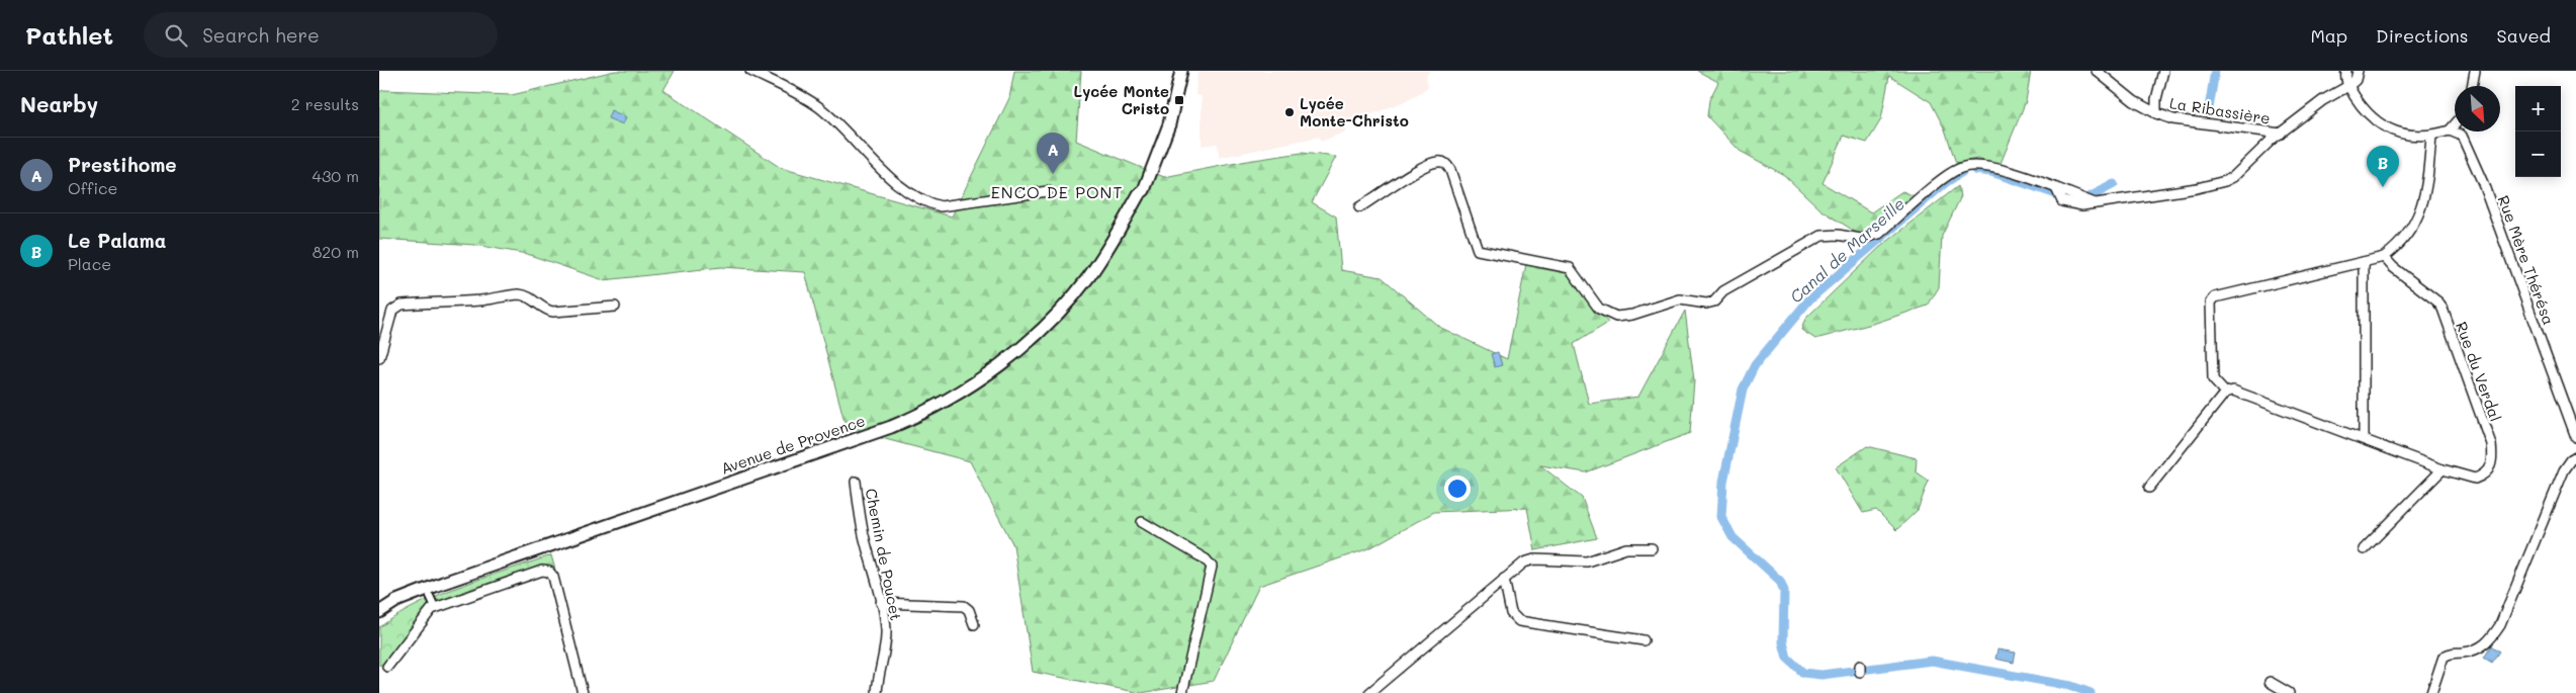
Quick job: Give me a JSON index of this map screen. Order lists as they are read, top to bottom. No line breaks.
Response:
{"streets":{"main road":["Avenue de Provence"],"street":["La Ribassière","Rue Mère Thérésa","Rue du Verdal","Chemin de Poucet"]},"districts":["ENCO DE PONT"],"water":["Canal de Marseille"],"places":{"transit":["Lycée Monte Cristo"],"other":["Lycée Monte-Christo"]},"north":"bottom right","page":{"header":"Pathlet","search":"Search here","nav":["Map","Directions","Saved"],"heading":["Nearby","2 results"],"map_buttons":["+","−"],"pins":["A","B"],"list":[{"mark":"A","name":"Prestihome","note":"Office","value":"430 m"},{"mark":"B","name":"Le Palama","note":"Place","value":"820 m"}]}}
